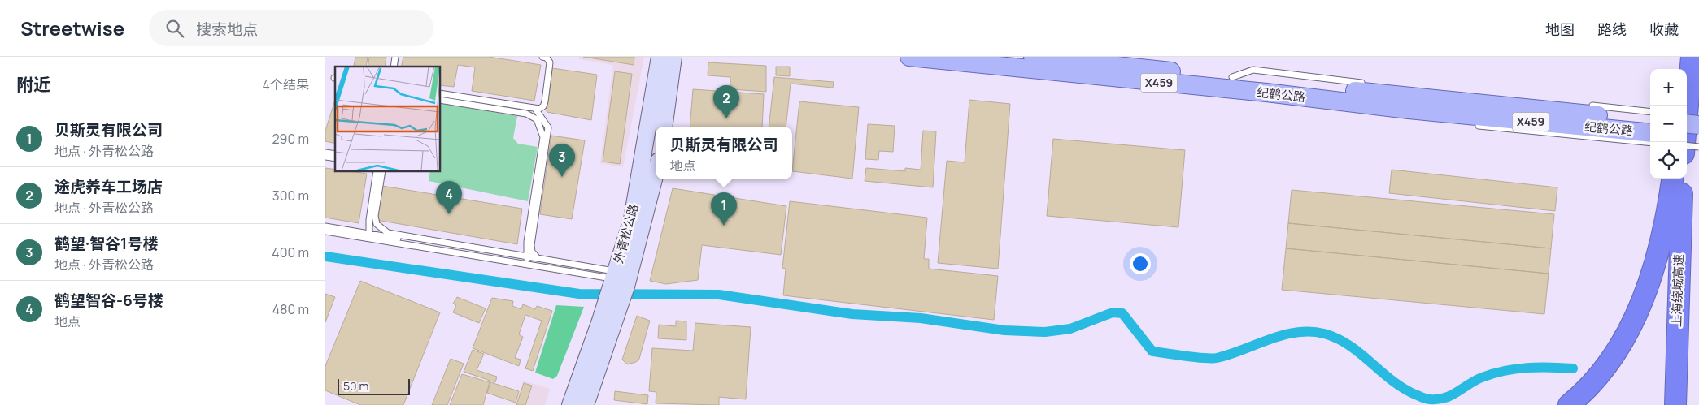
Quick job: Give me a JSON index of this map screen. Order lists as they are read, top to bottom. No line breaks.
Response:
{"streets":{"highway":["上海绕城高速"],"main road":["X459","纪鹤公路","外青松公路"]},"scale_bar":"50 m","page":{"header":"Streetwise","search":"搜索地点","nav":["地图","路线","收藏"],"heading":["附近","4个结果"],"map_buttons":["+","−"],"pins":["2","3","4","1"],"list":[{"mark":"1","name":"贝斯灵有限公司","note":"地点 · 外青松公路","value":"290 m"},{"mark":"2","name":"途虎养车工场店","note":"地点 · 外青松公路","value":"300 m"},{"mark":"3","name":"鹤望·智谷1号楼","note":"地点 · 外青松公路","value":"400 m"},{"mark":"4","name":"鹤望智谷-6号楼","note":"地点","value":"480 m"}],"popup":["贝斯灵有限公司","地点"],"scale":"50 m"}}
